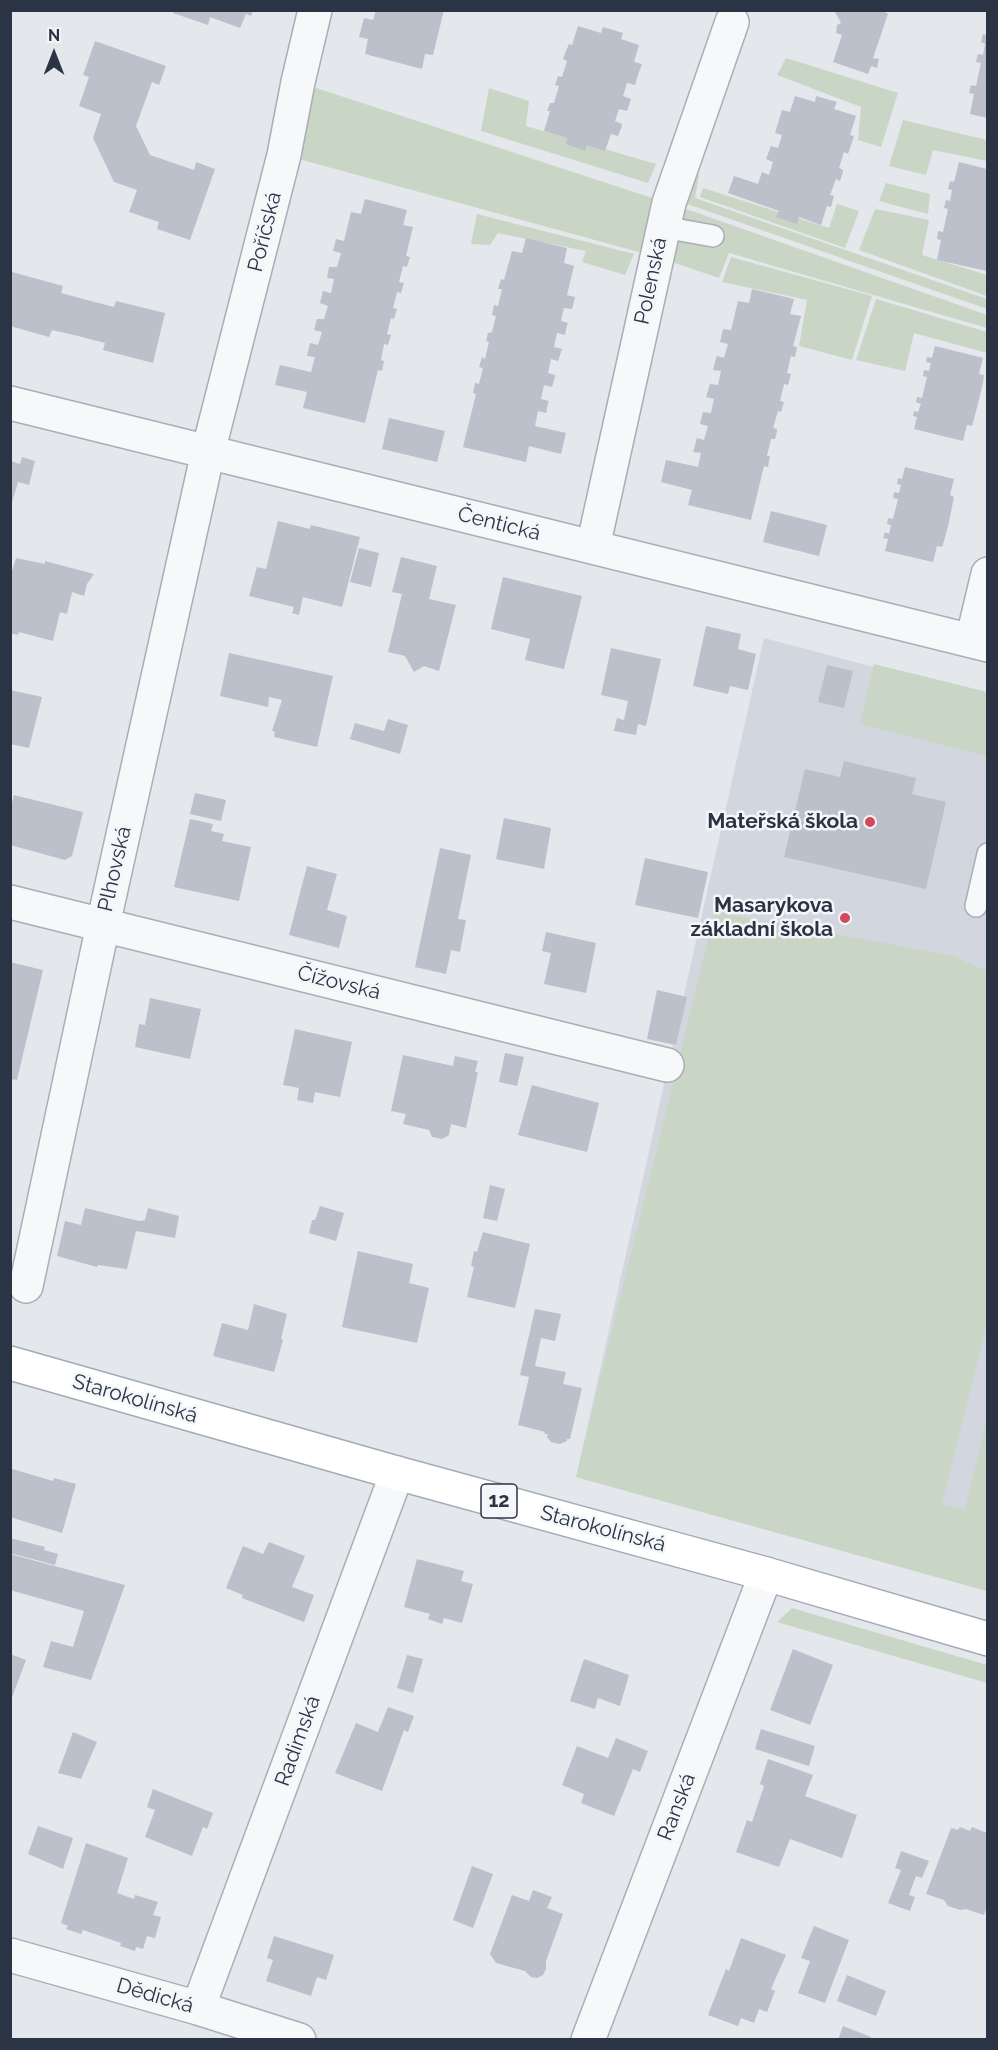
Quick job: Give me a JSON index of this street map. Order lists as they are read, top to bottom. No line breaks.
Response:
{"streets":{"main road":["Starokolínská","12"],"street":["Poříčská","Polenská","Čentická","Plhovská","Čížovská","Radimská","Ranská","Dědická"]},"crossings":[["Poříčská","Čentická"],["Poříčská","Plhovská"],["Polenská","Čentická"],["Čentická","Plhovská"],["Plhovská","Čížovská"],["Starokolínská","Radimská"],["Starokolínská","Ranská"],["Radimská","Dědická"]],"places":["Mateřská škola","Masarykova základní škola"],"north":"top"}
